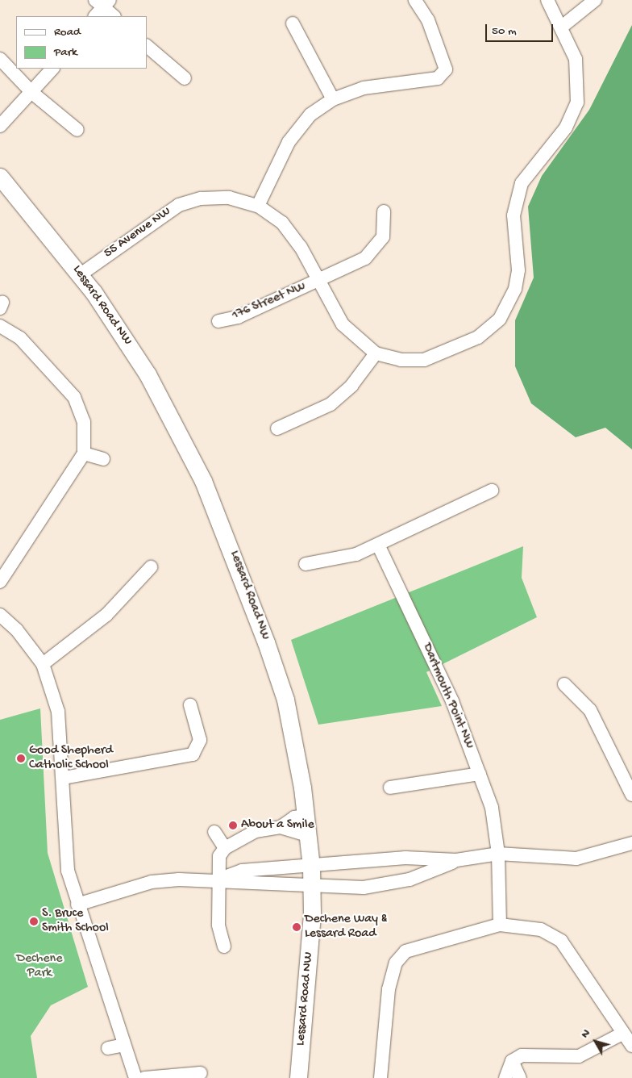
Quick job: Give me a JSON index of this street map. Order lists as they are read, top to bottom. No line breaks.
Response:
{"streets":{"main road":["Lessard Road NW"],"street":["55 Avenue NW","176 Street NW","Dartmouth Point NW"]},"crossings":[["55 Avenue NW","176 Street NW"],["55 Avenue NW","Lessard Road NW"]],"parks":["Dechene Park"],"places":["Good Shepherd Catholic School","About a Smile","S. Bruce Smith School","Dechene Way & Lessard Road"],"legend":["Road","Park"],"scale_bar":"50 m","north":"top left"}
